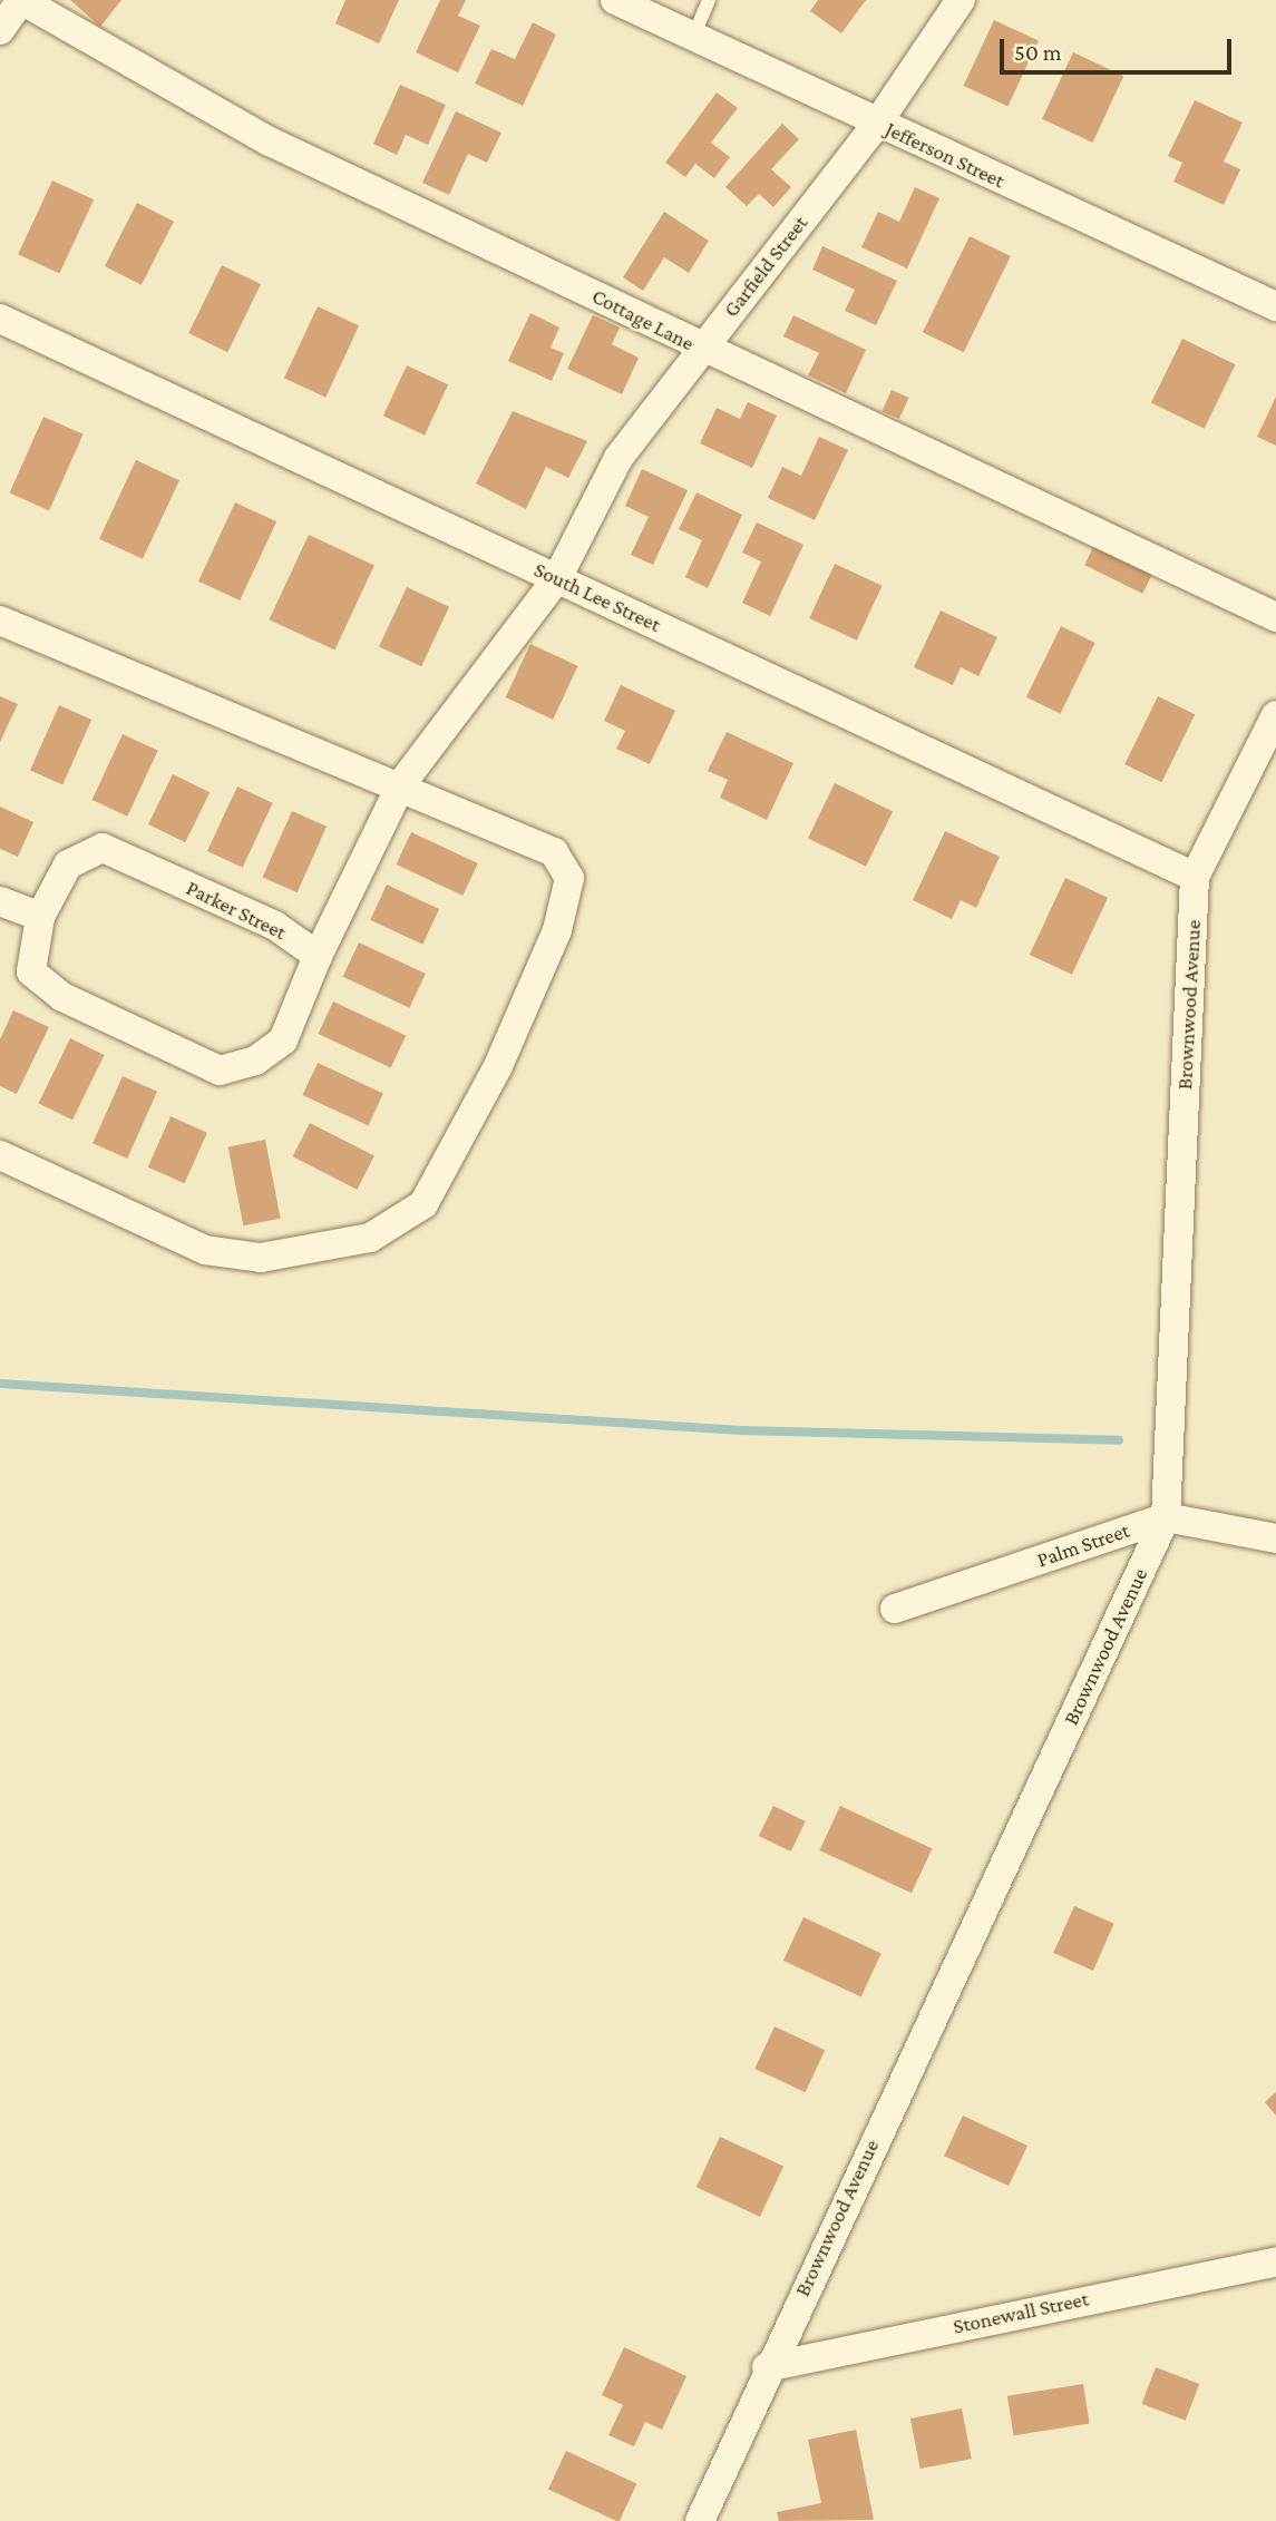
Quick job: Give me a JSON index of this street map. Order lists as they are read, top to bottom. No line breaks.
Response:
{"streets":{"street":["Jefferson Street","Garfield Street","Cottage Lane","South Lee Street","Parker Street","Brownwood Avenue","Palm Street","Stonewall Street"]},"crossings":[["Jefferson Street","Garfield Street"],["Garfield Street","Cottage Lane"],["Garfield Street","South Lee Street"],["Garfield Street","Parker Street"],["South Lee Street","Brownwood Avenue"],["Brownwood Avenue","Palm Street"],["Brownwood Avenue","Stonewall Street"]],"scale_bar":"50 m"}
